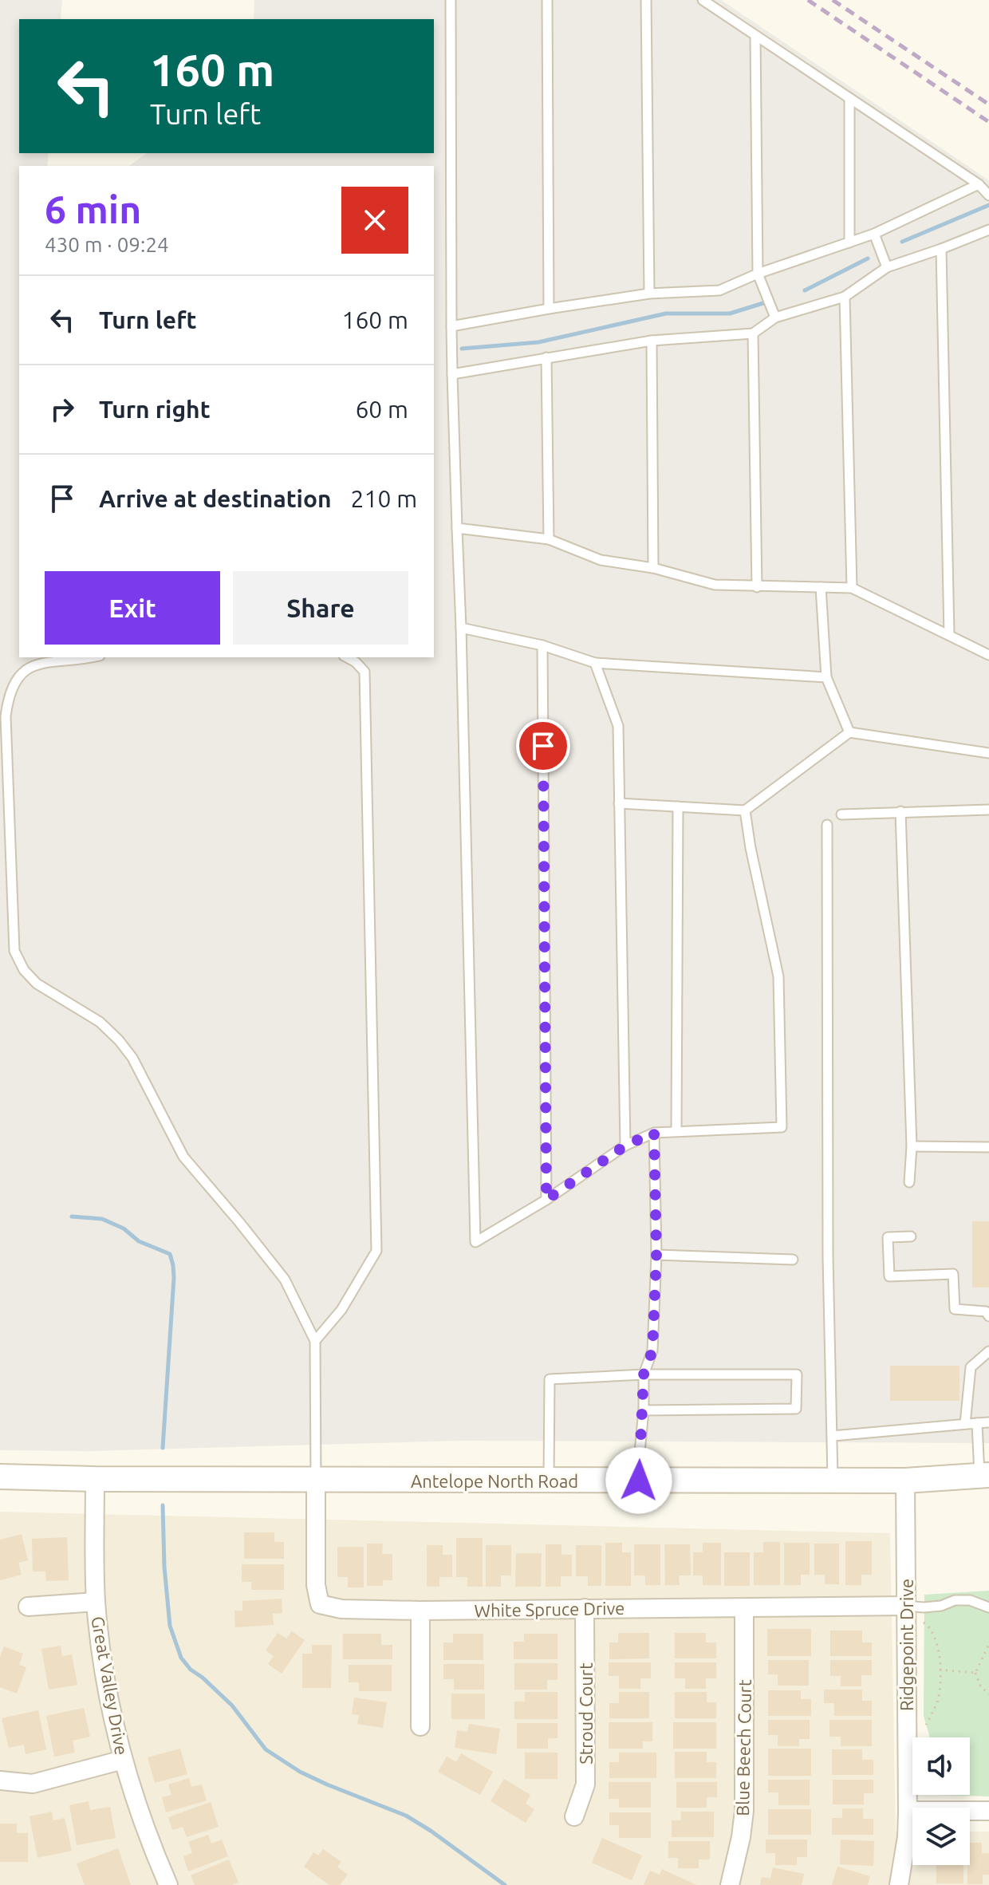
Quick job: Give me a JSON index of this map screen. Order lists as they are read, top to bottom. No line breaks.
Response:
{"streets":{"main road":["Antelope North Road"],"street":["White Spruce Drive","Ridgepoint Drive","Great Valley Drive","Stroud Court","Blue Beech Court"]},"crossings":[["Antelope North Road","White Spruce Drive"],["Antelope North Road","Ridgepoint Drive"],["Antelope North Road","Great Valley Drive"],["White Spruce Drive","Ridgepoint Drive"],["White Spruce Drive","Stroud Court"],["White Spruce Drive","Blue Beech Court"]],"page":{"turn":["160 m","Turn left"],"heading":["6 min","430 m · 09:24"],"list":[{"name":"Turn left","value":"160 m"},{"name":"Turn right","value":"60 m"},{"name":"Arrive at destination","value":"210 m"}],"buttons":["Exit","Share"]}}
